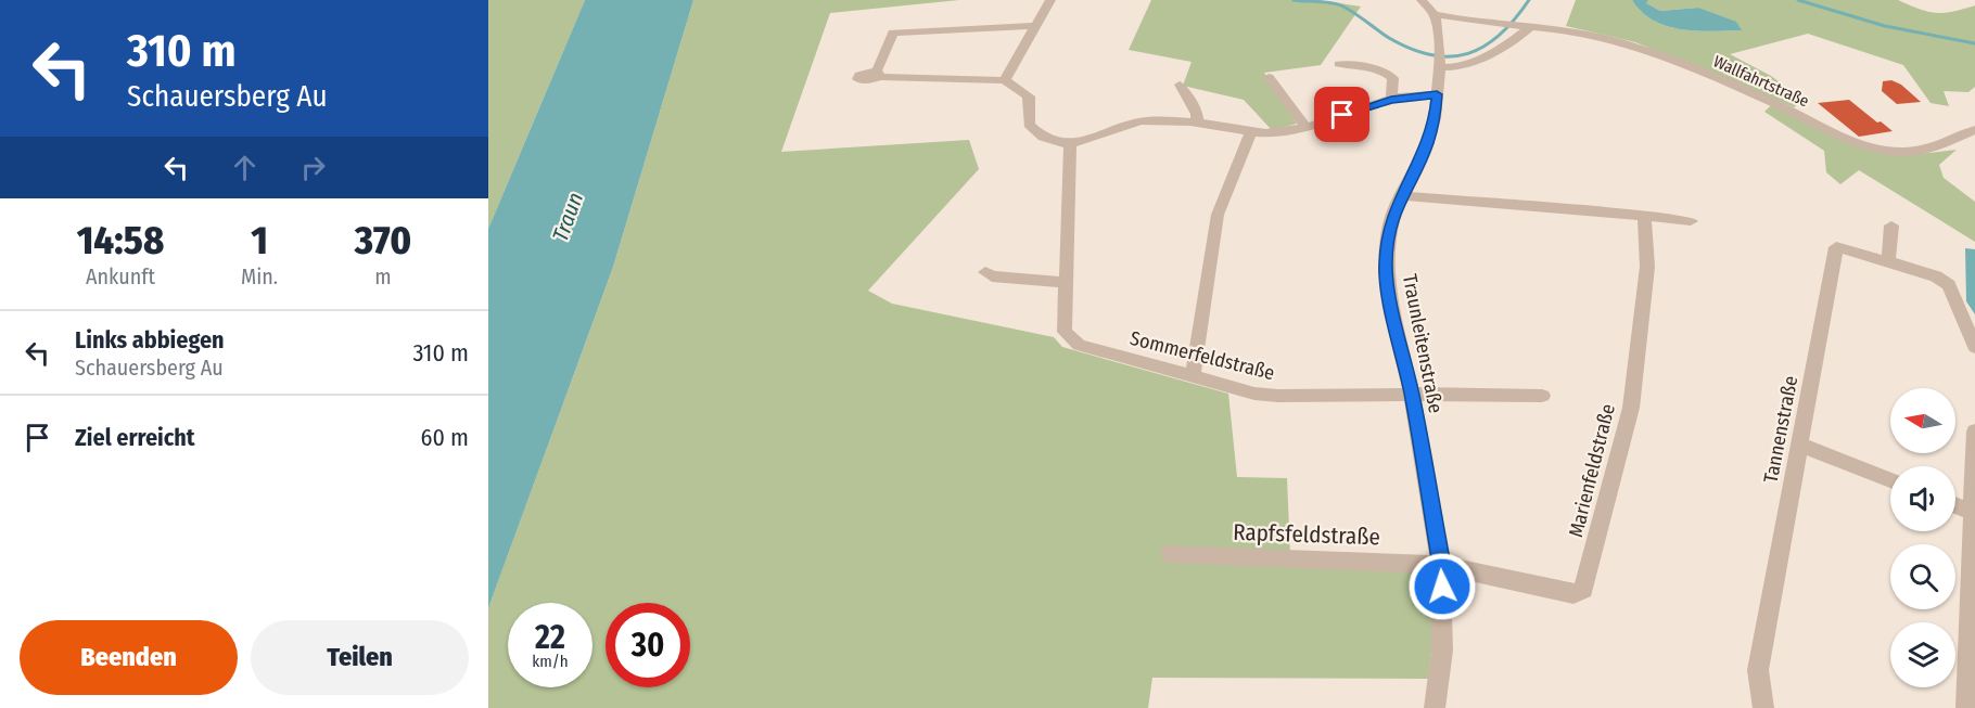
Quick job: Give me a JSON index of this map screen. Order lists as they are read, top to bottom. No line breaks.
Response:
{"streets":{"street":["Wallfahrtstraße","Traunleitenstraße","Sommerfeldstraße","Tannenstraße","Marienfeldstraße","Rapfsfeldstraße"]},"crossings":[["Wallfahrtstraße","Traunleitenstraße"],["Traunleitenstraße","Sommerfeldstraße"],["Traunleitenstraße","Marienfeldstraße"],["Traunleitenstraße","Rapfsfeldstraße"],["Marienfeldstraße","Rapfsfeldstraße"]],"water":["Traun"],"north":"left","page":{"turn":["310 m","Schauersberg Au"],"eta":["14:58","Ankunft","1","Min.","370","m"],"list":[{"name":"Links abbiegen","note":"Schauersberg Au","value":"310 m"},{"name":"Ziel erreicht","value":"60 m"}],"speed":"22 km/h","limit":"30","buttons":["Beenden","Teilen"]}}
